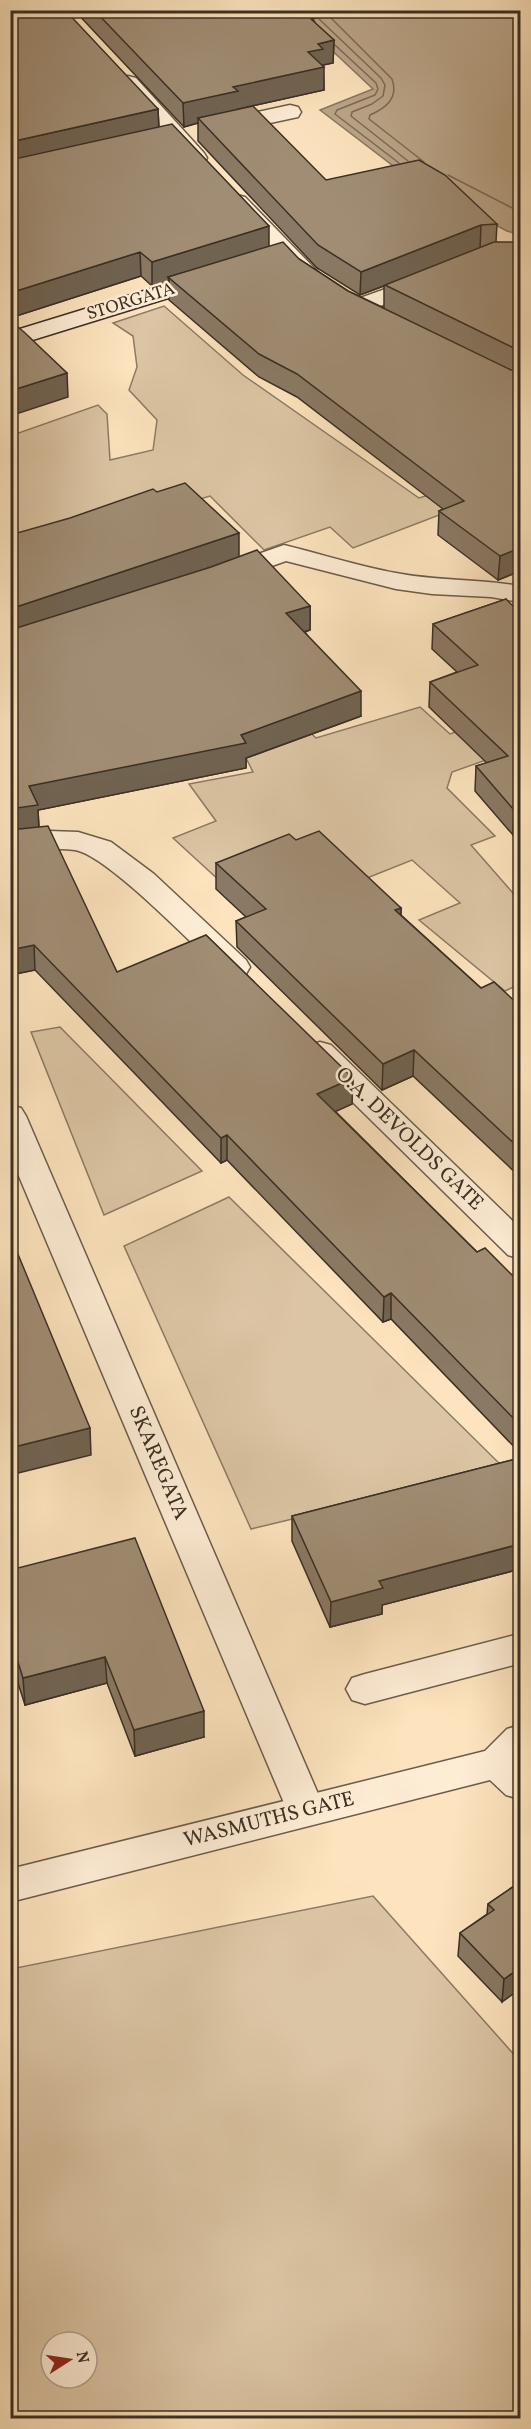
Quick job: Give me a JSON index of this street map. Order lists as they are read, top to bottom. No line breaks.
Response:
{"streets":{"street":["STORGATA","O.A. DEVOLDS GATE","SKAREGATA","WASMUTHS GATE"]},"crossings":[["SKAREGATA","WASMUTHS GATE"]],"north":"right"}
